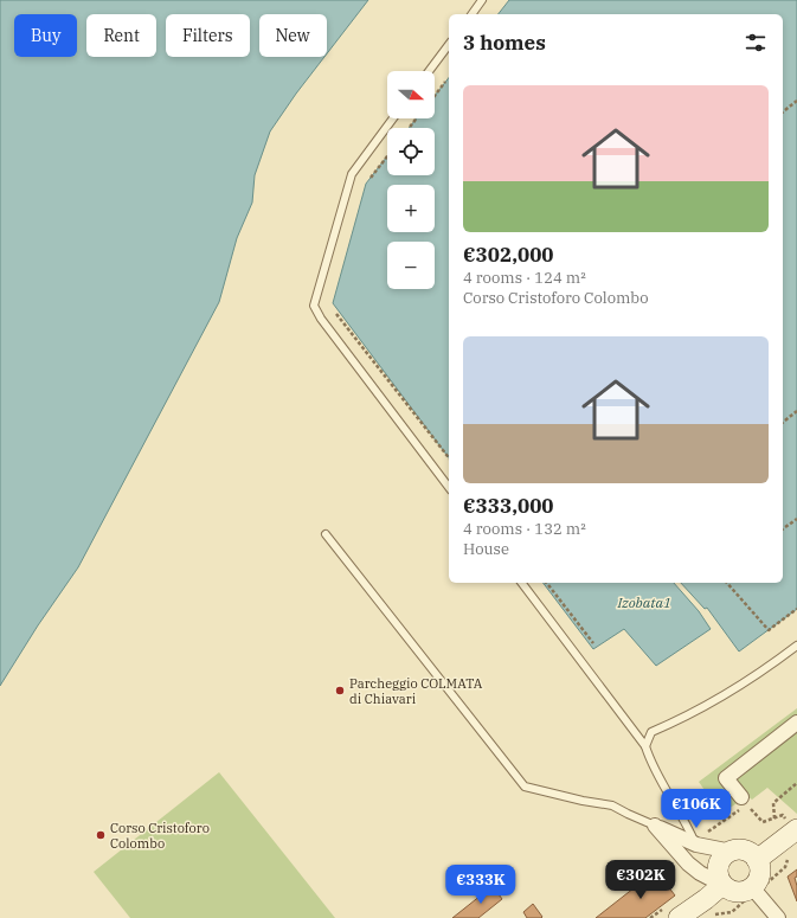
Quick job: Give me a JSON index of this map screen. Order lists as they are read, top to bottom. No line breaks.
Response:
{"water":["Izobata1"],"places":["Parcheggio COLMATA di Chiavari","Corso Cristoforo Colombo"],"north":"right","page":{"chip":["Buy","Rent","Filters","New"],"heading":"3 homes","map_buttons":["+","−"],"list":[{"name":"€302,000","note":"4 rooms · 124 m² · Corso Cristoforo Colombo"},{"name":"€333,000","note":"4 rooms · 132 m² · House"}],"price":["€106K","€302K","€333K"]}}
